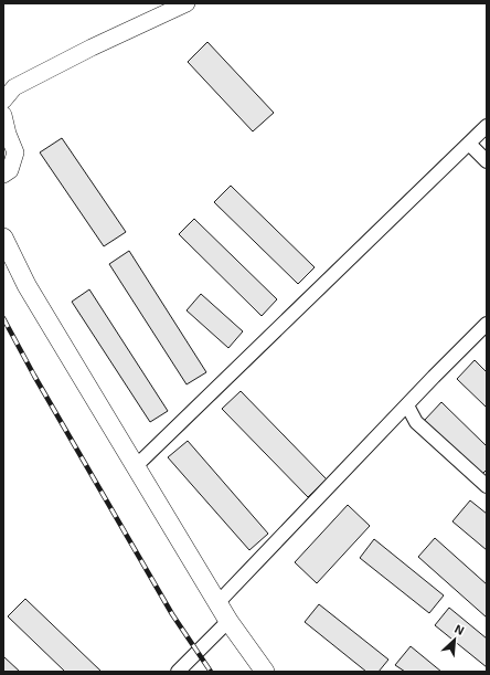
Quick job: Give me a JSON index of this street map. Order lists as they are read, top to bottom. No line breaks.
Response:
{"north":"top right"}
